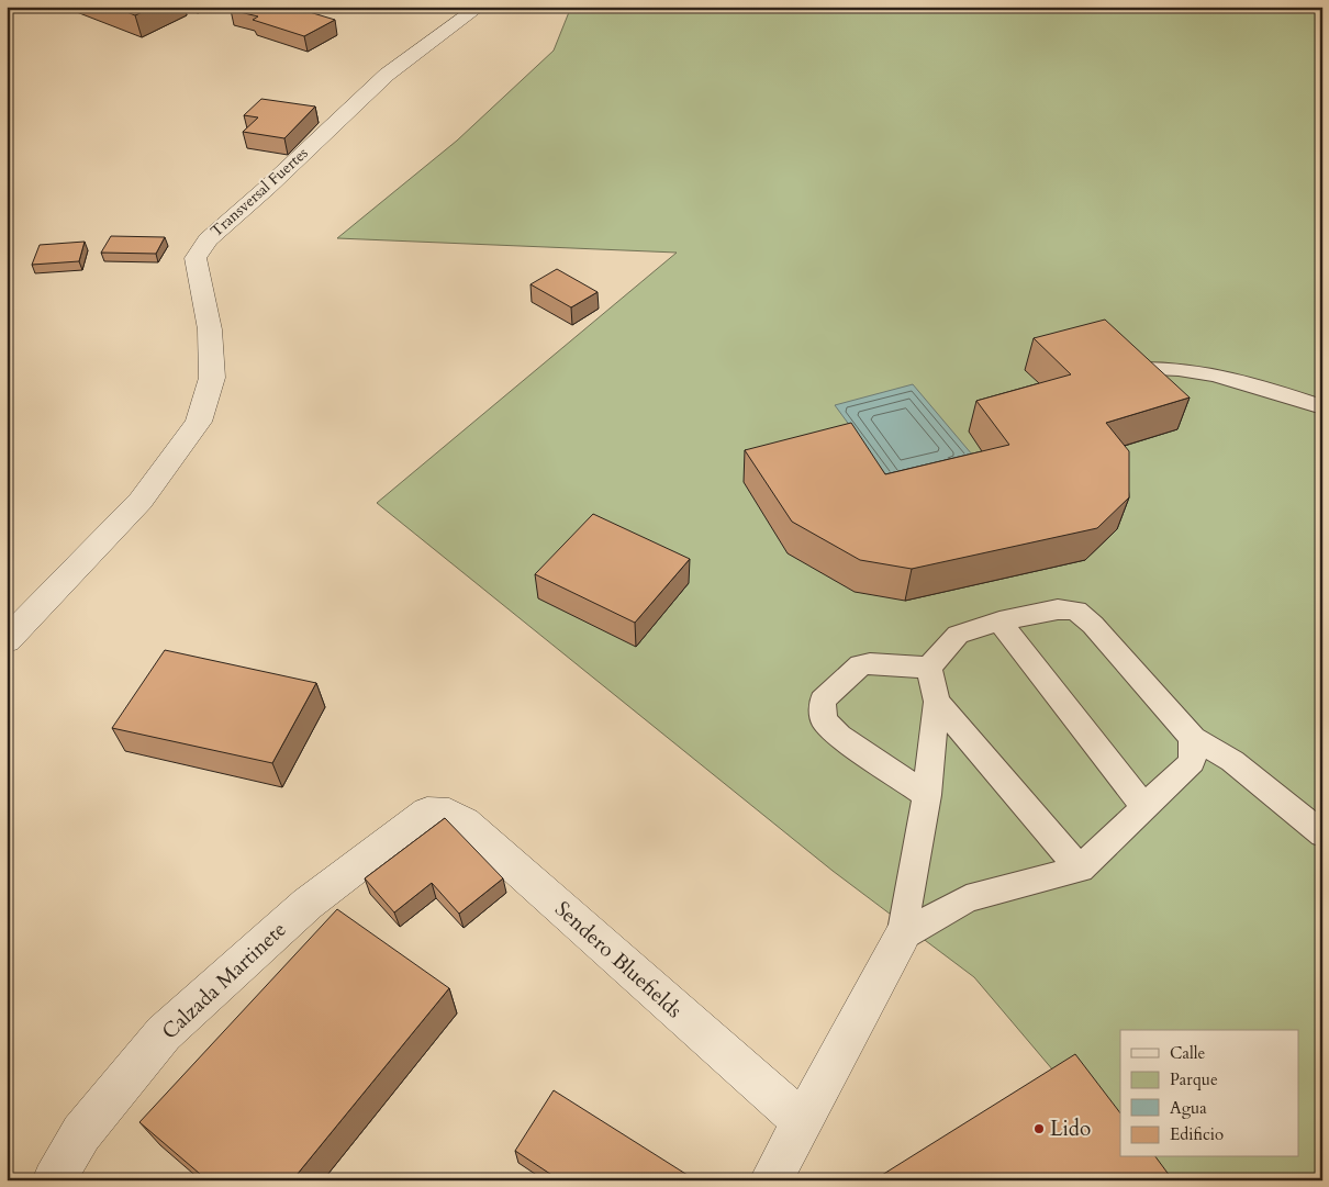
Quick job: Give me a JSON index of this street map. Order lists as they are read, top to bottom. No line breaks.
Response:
{"streets":{"street":["Transversal Fuertes","Sendero Bluefields","Calzada Martinete"]},"crossings":[["Sendero Bluefields","Calzada Martinete"]],"places":["Lido"],"legend":["Calle","Parque","Agua","Edificio"]}
